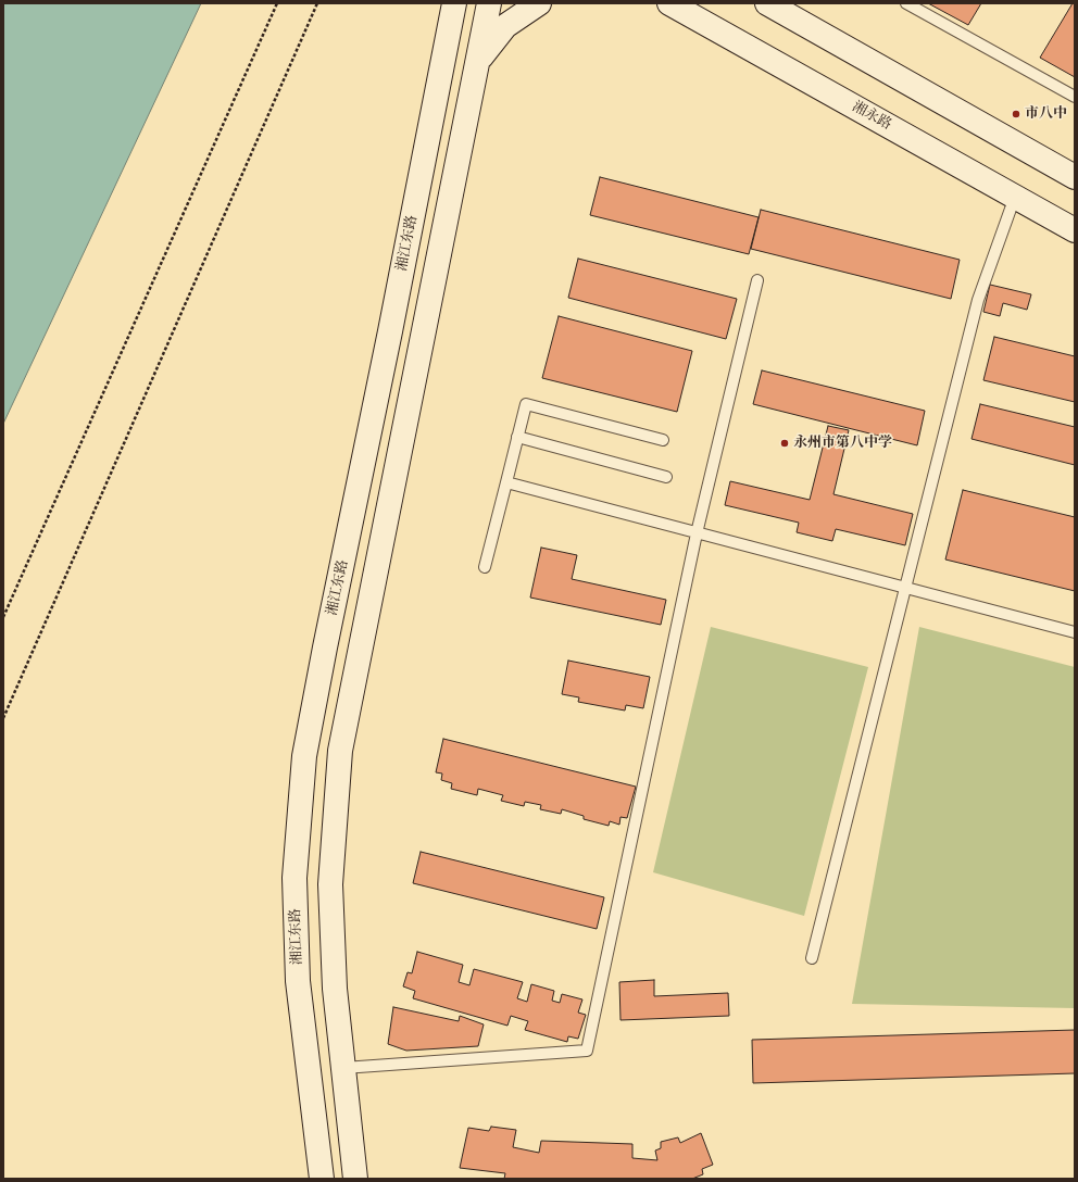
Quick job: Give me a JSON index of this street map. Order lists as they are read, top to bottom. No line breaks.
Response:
{"streets":{"main road":["湘永路","湘江东路"]},"places":["市八中","永州市第八中学"]}
